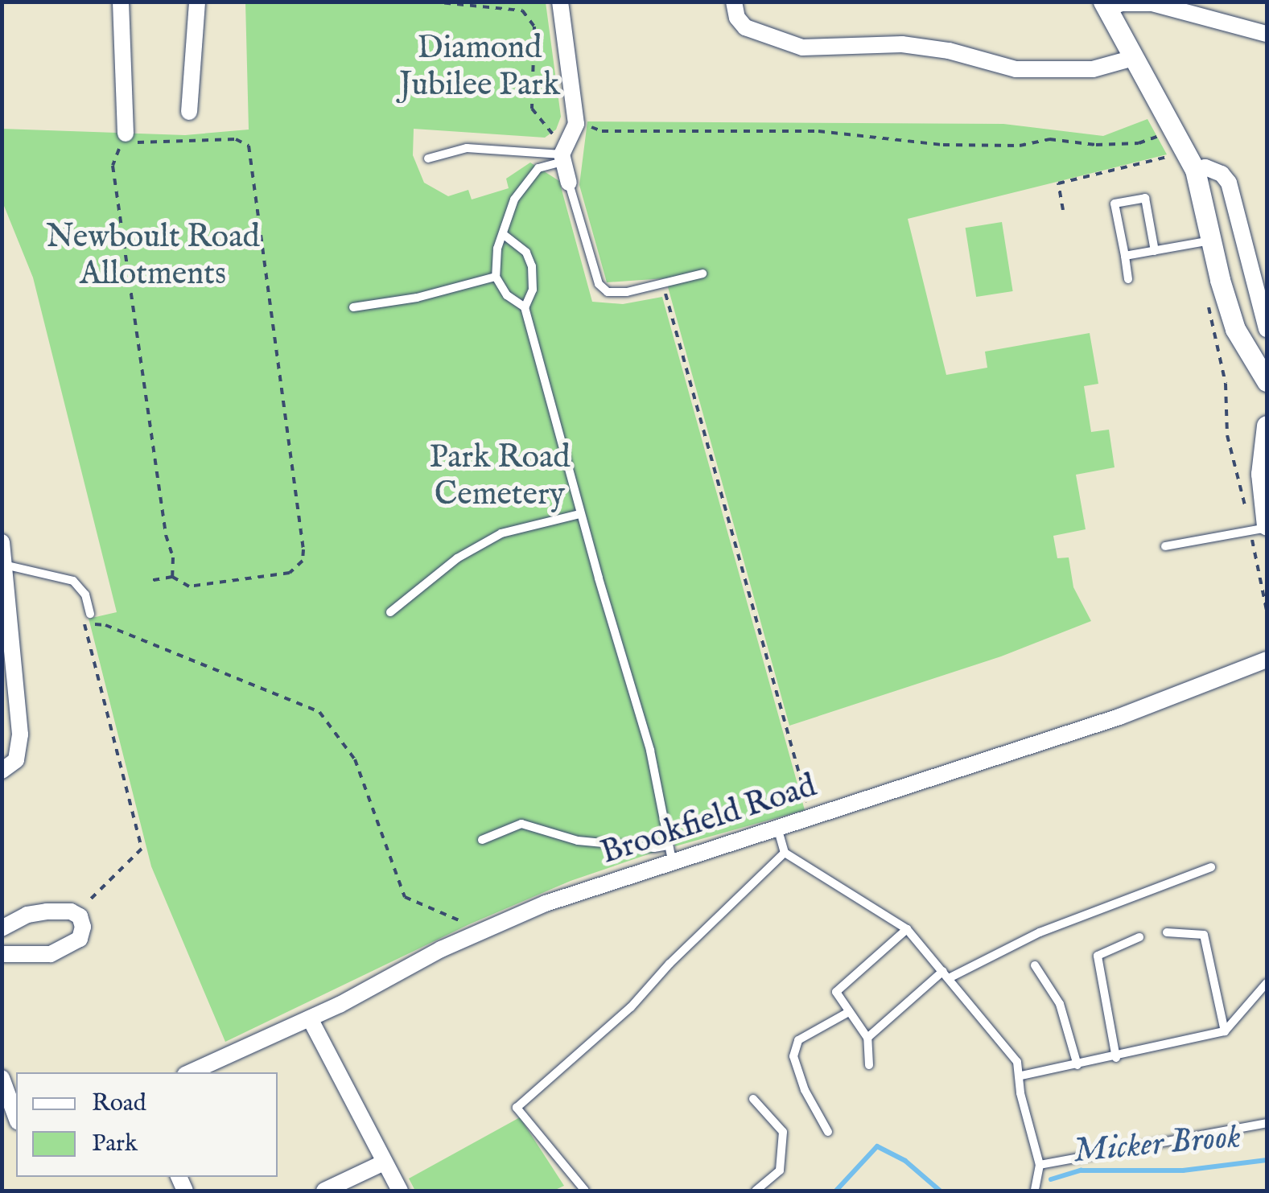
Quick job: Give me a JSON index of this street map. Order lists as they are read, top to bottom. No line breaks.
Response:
{"streets":{"street":["Brookfield Road"]},"water":["Micker Brook"],"parks":["Diamond Jubilee Park","Newboult Road Allotments","Park Road Cemetery"],"legend":["Road","Park"]}
